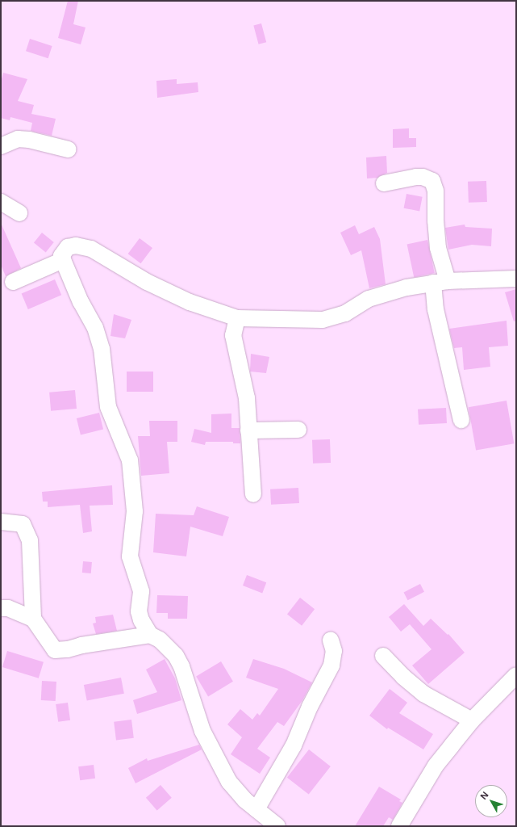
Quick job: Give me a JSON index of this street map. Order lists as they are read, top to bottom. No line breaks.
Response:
{"north":"top left"}
